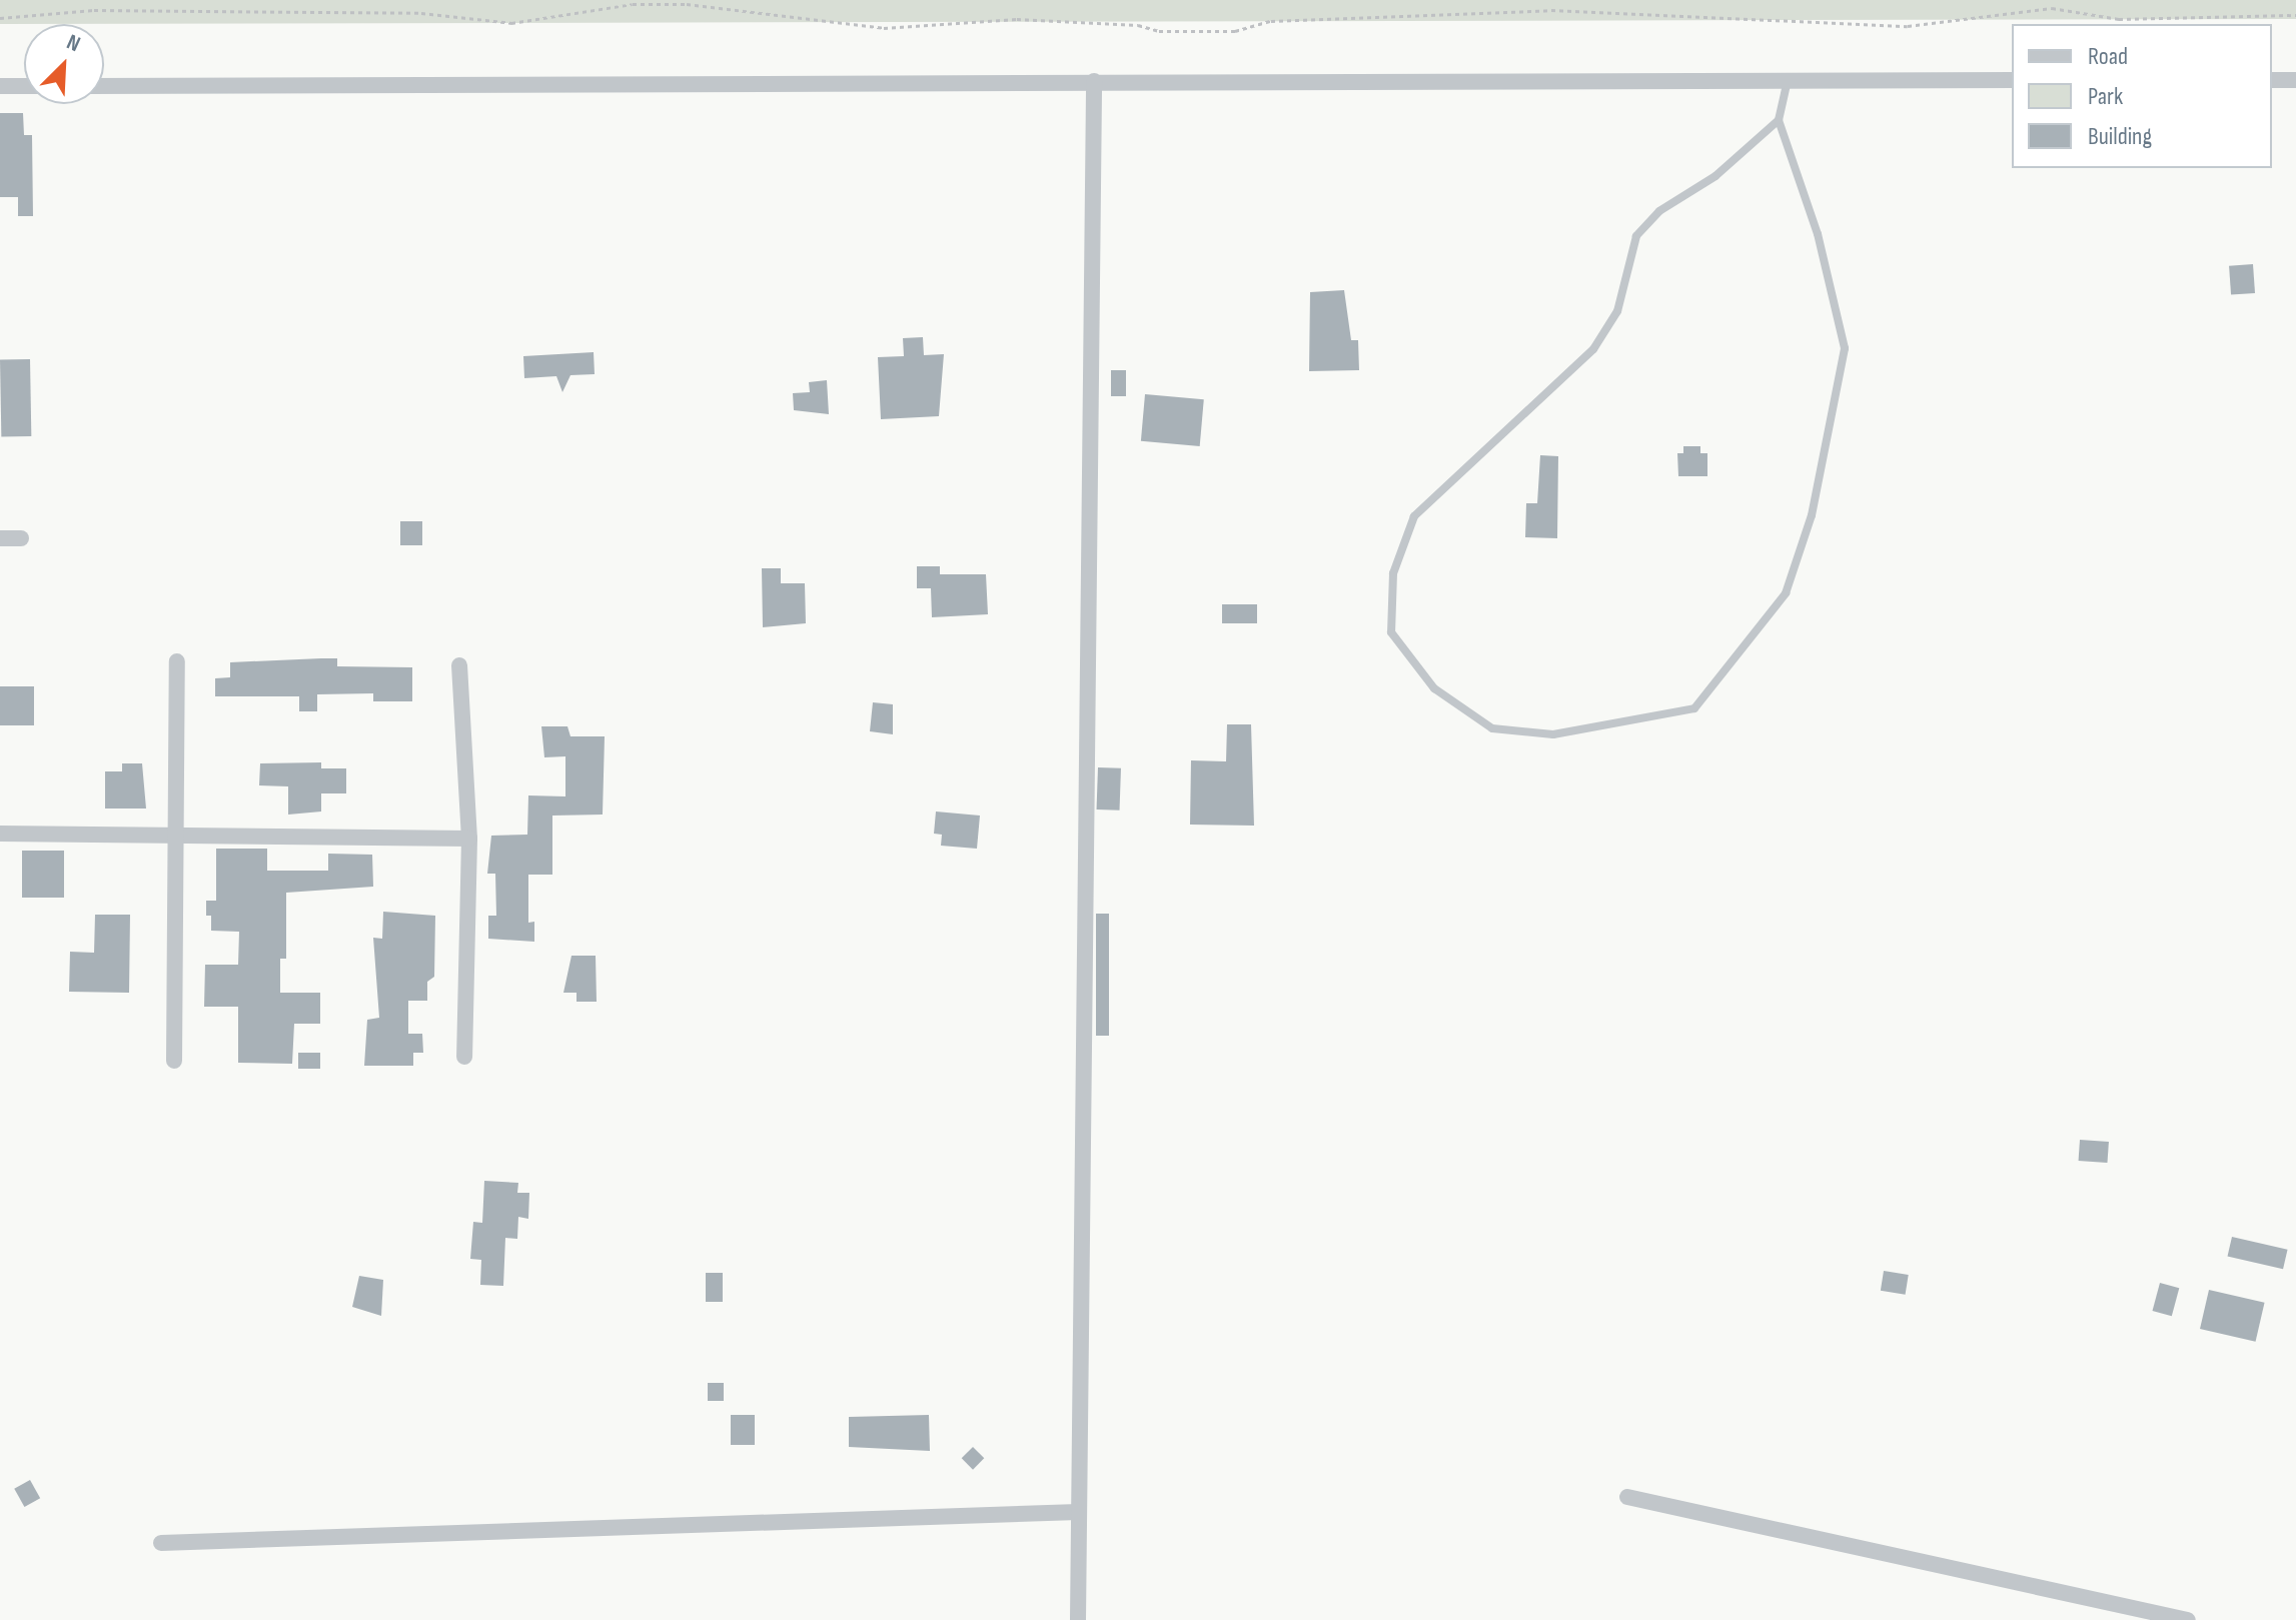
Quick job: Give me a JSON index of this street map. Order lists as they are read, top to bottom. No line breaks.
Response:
{"legend":["Road","Park","Building"],"north":"top right"}
